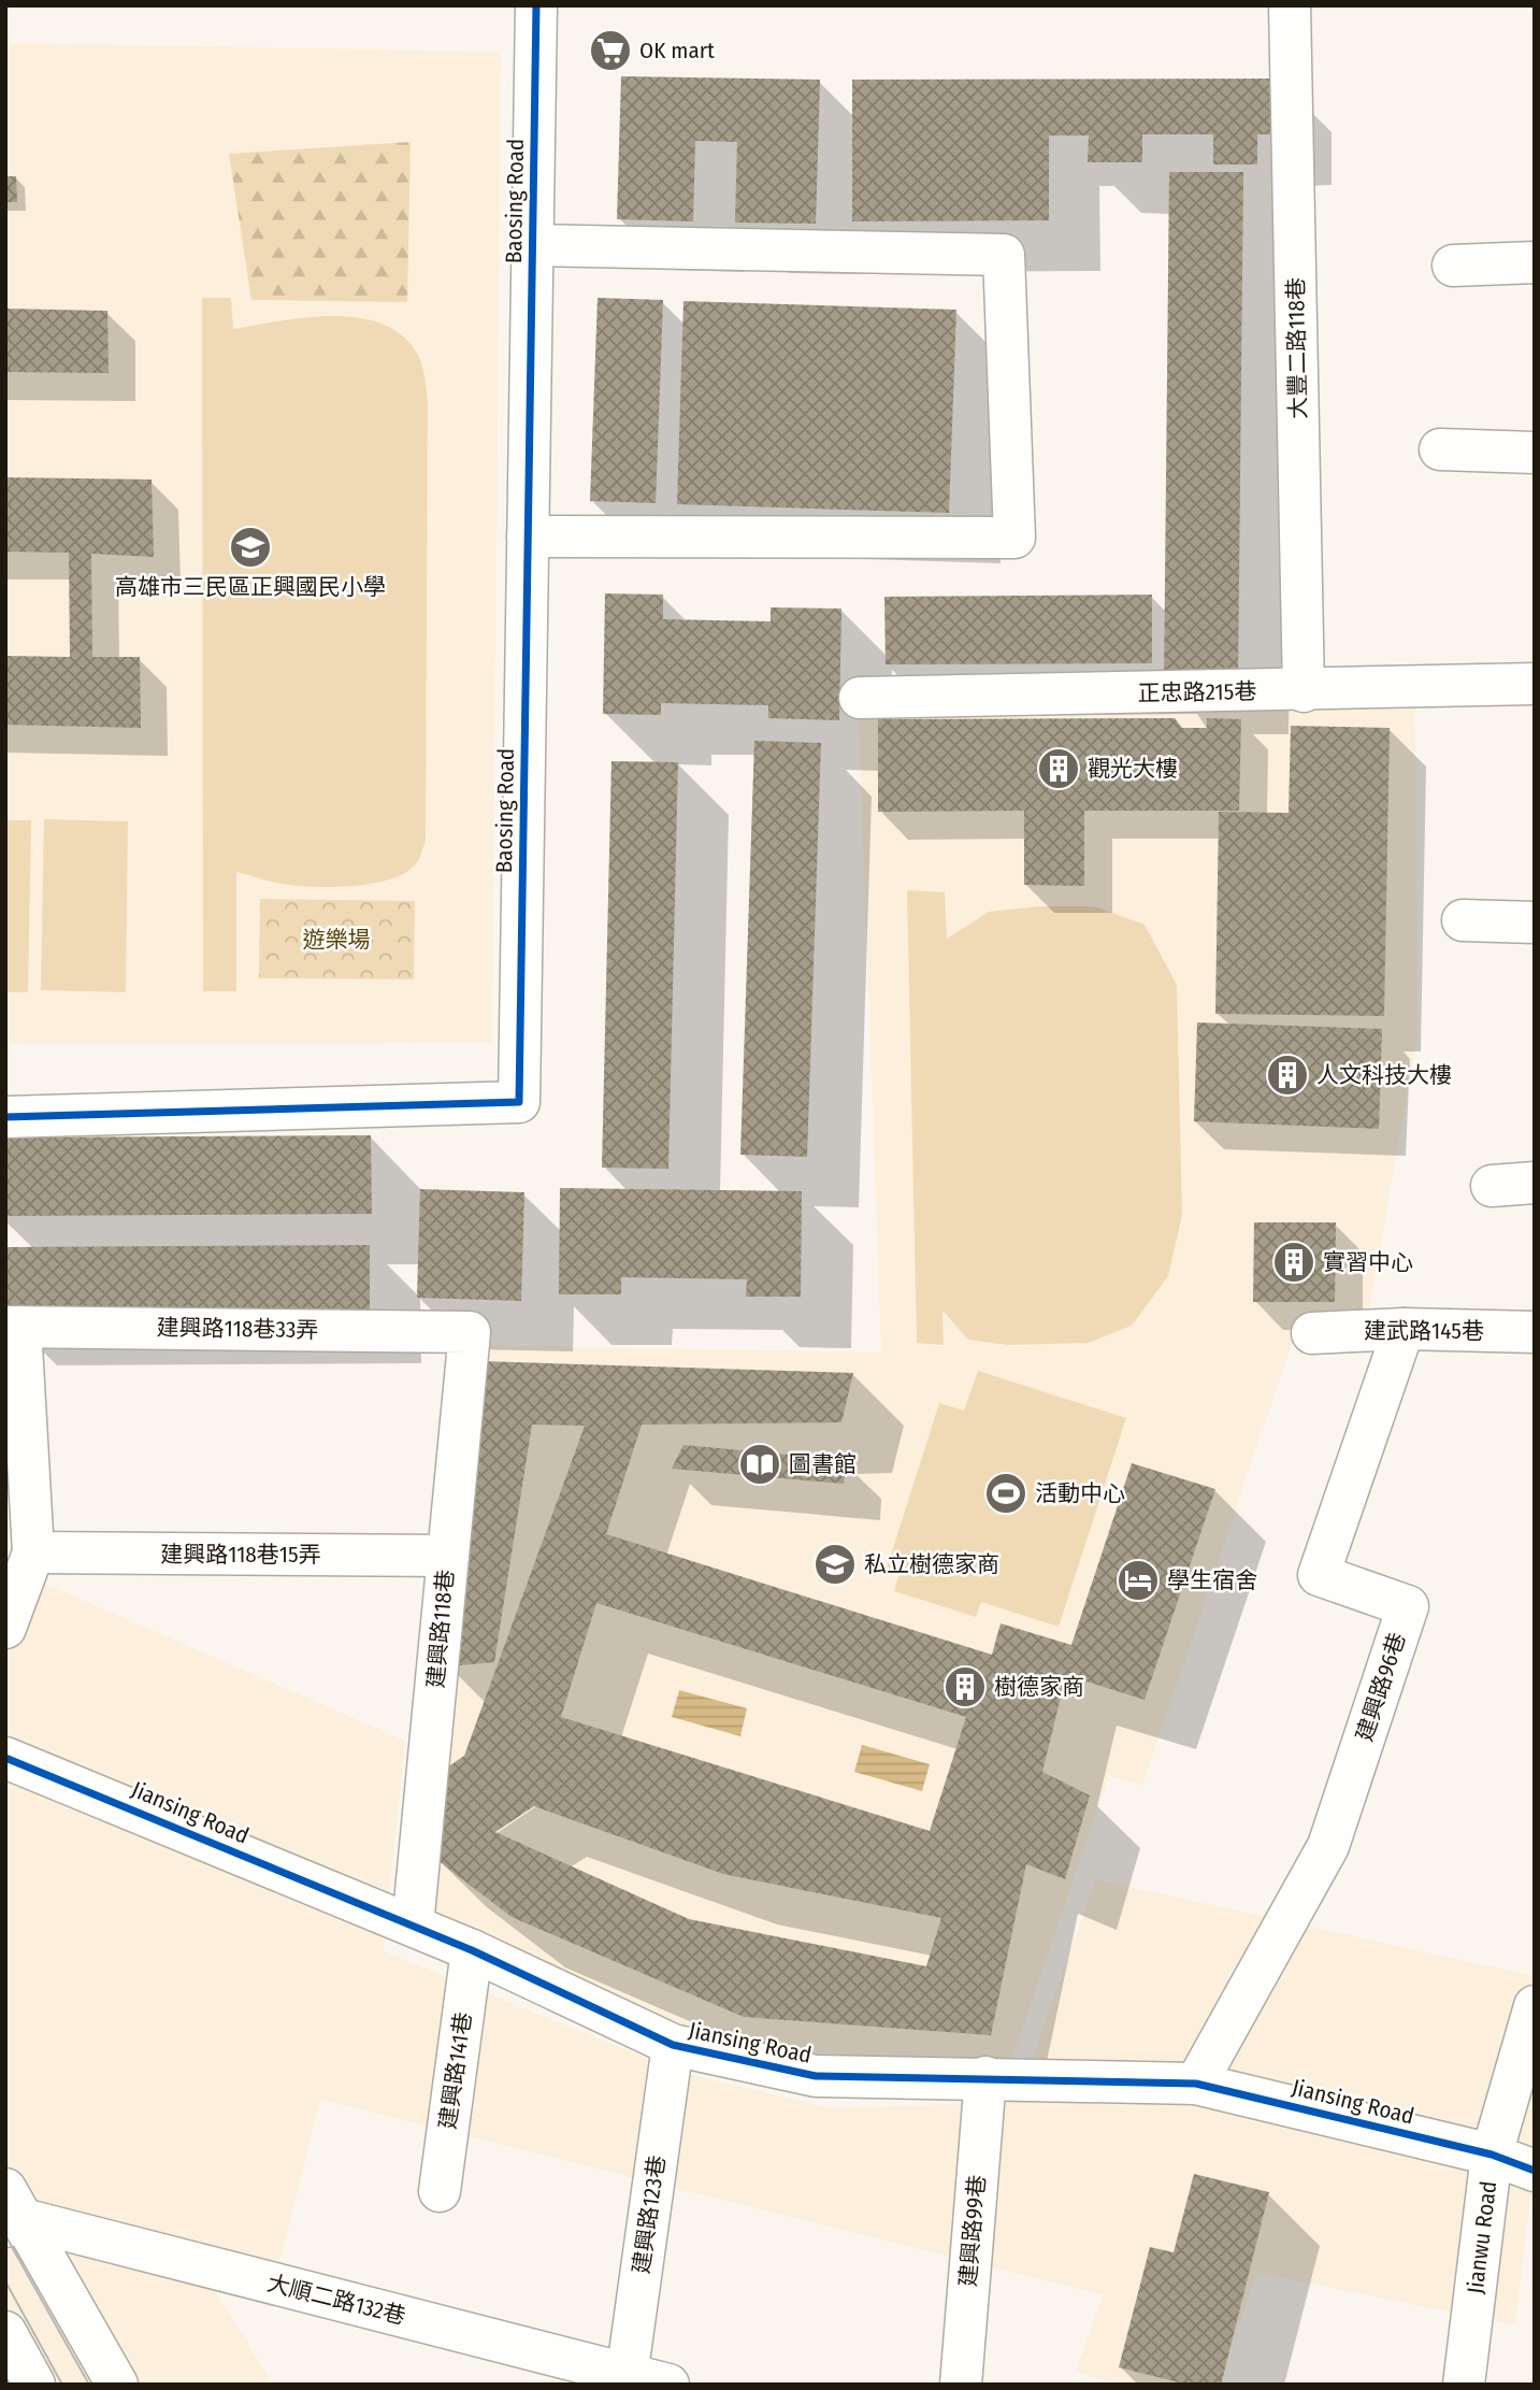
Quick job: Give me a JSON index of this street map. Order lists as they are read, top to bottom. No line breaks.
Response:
{"streets":{"street":["Baosing Road","大豐二路118巷","正忠路215巷","建興路118巷33弄","建武路145巷","建興路118巷15弄","建興路118巷","建興路96巷","Jiansing Road","建興路141巷","建興路123巷","建興路99巷","Jianwu Road","大順二路132巷"]},"crossings":[["大豐二路118巷","正忠路215巷"],["建興路118巷33弄","建興路118巷"],["建武路145巷","建興路96巷"],["建興路118巷15弄","建興路118巷"],["建興路118巷","Jiansing Road"],["建興路96巷","Jiansing Road"],["Jiansing Road","建興路141巷"],["Jiansing Road","建興路123巷"],["Jiansing Road","建興路99巷"],["Jiansing Road","Jianwu Road"],["建興路123巷","大順二路132巷"]],"parks":["遊樂場"],"places":{"supermarket":["OK mart"],"school or university":["高雄市三民區正興國民小學","私立樹德家商"],"building":["觀光大樓","人文科技大樓","實習中心","樹德家商"],"library":["圖書館"],"sports":["活動中心"],"hotel":["學生宿舍"]}}
